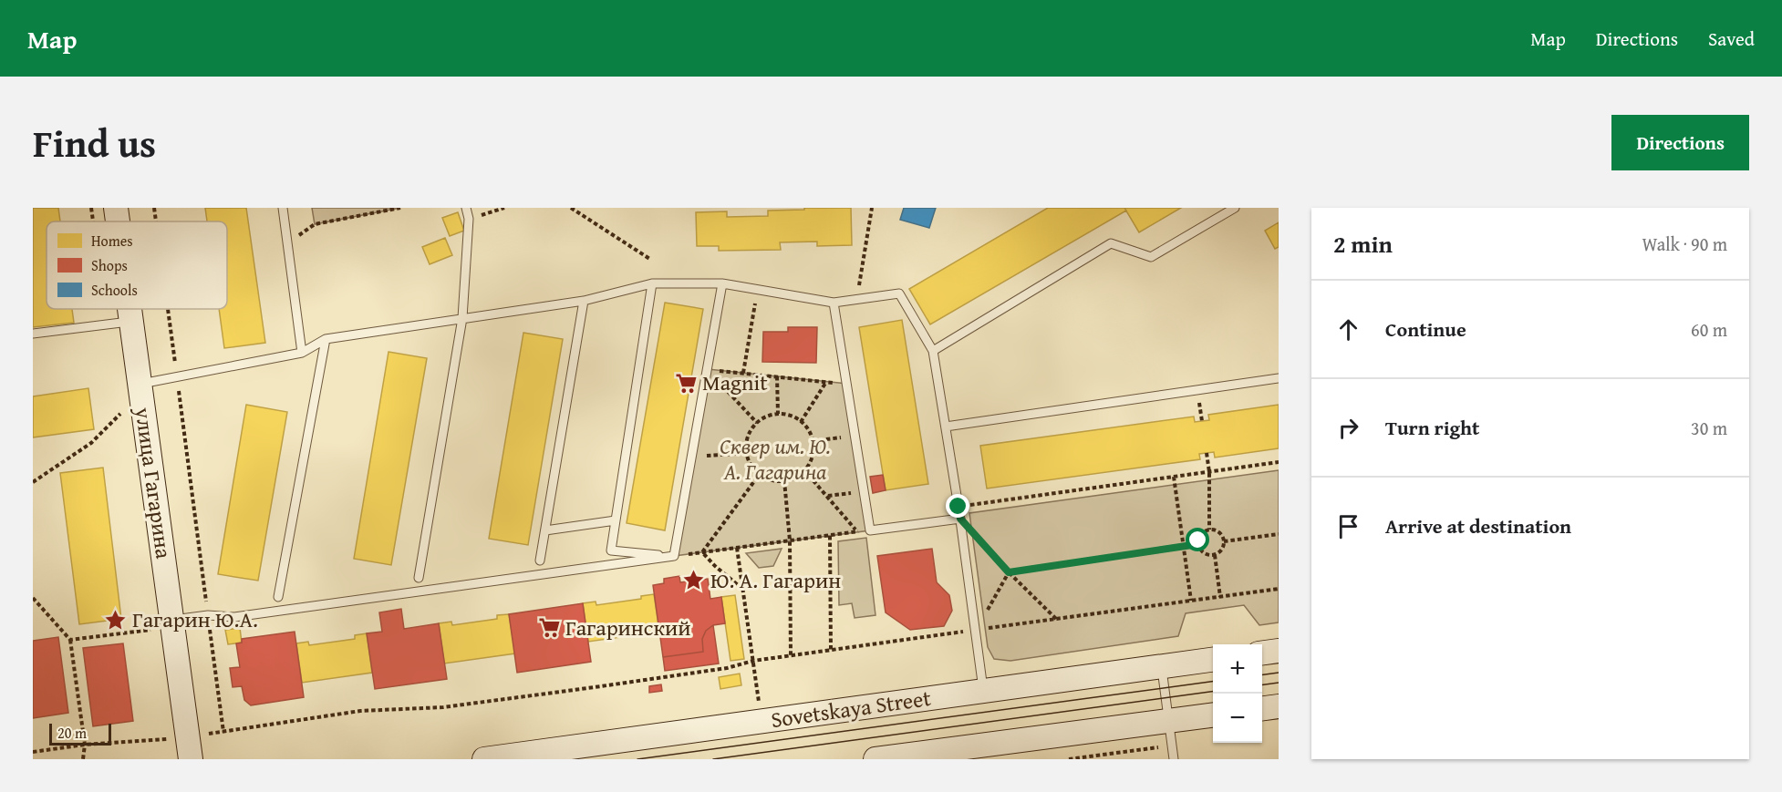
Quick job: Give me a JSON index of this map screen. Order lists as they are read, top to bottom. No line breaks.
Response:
{"streets":{"main road":["улица Гагарина","Sovetskaya Street"]},"parks":["Сквер им. Ю. А. Гагарина"],"places":{"supermarket":["Magnit","Гагаринский"],"place":["Ю. А. Гагарин","Гагарин Ю.А."]},"legend":["Homes","Shops","Schools"],"scale_bar":"20 m","page":{"header":"Map","nav":["Map","Directions","Saved"],"title":"Find us","buttons":"Directions","heading":["2 min","Walk · 90 m"],"list":[["Continue","60 m"],["Turn right","30 m"],"Arrive at destination"],"map_buttons":["+","−"],"scale":"20 m"}}
